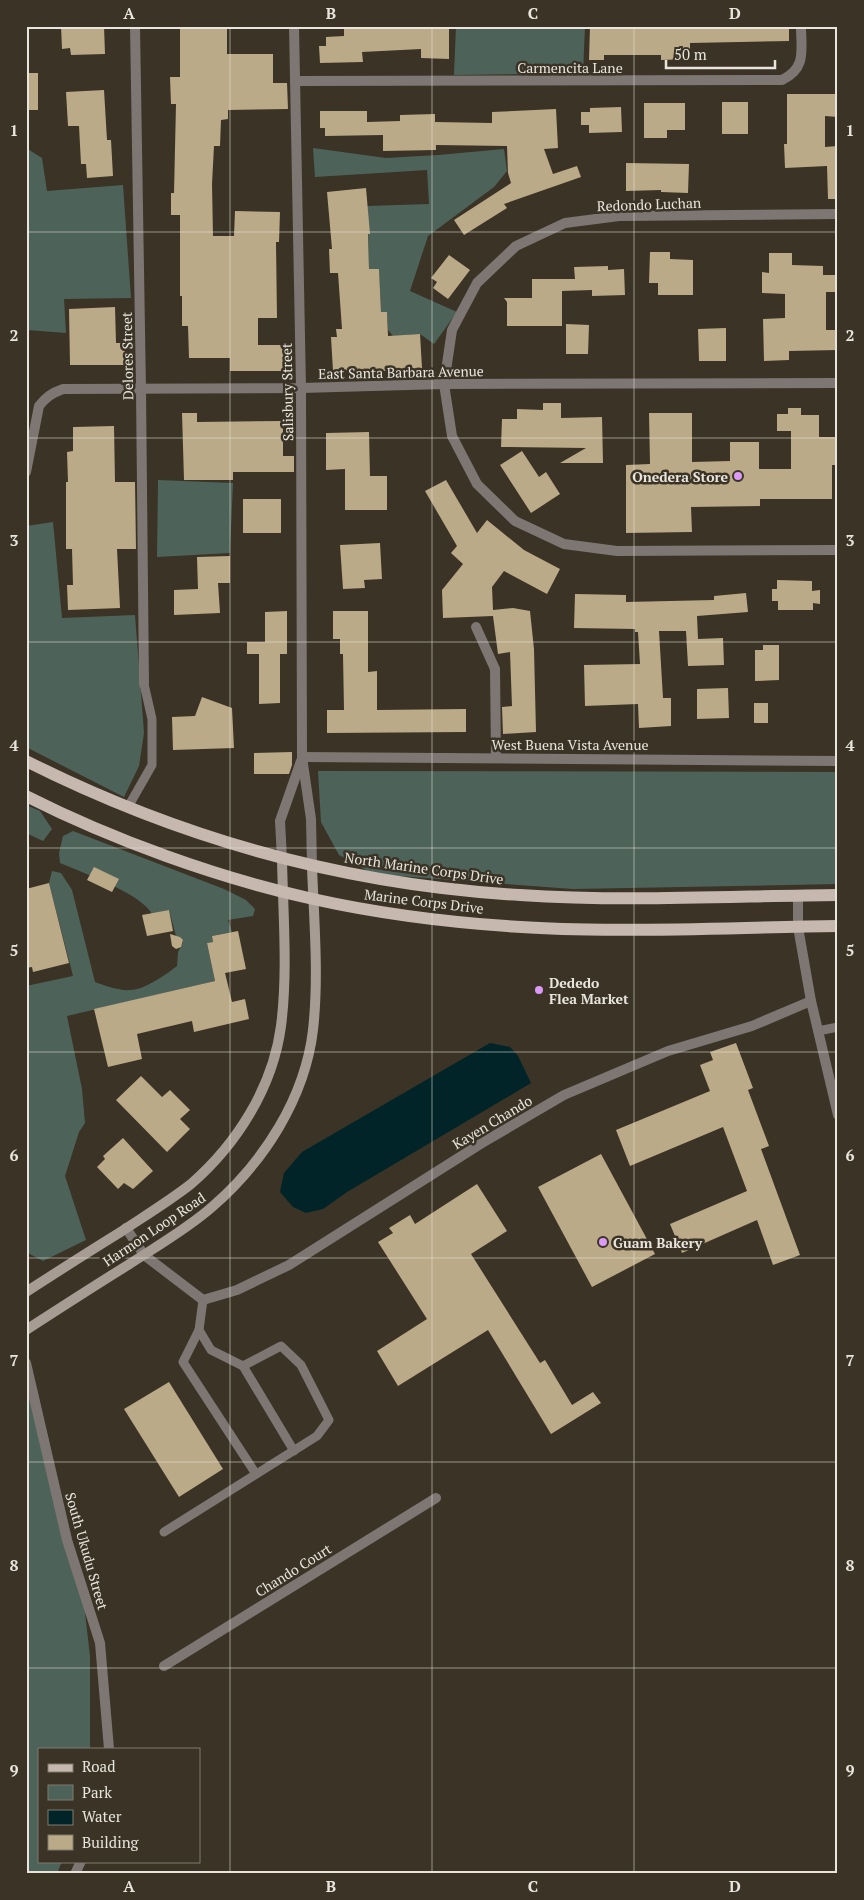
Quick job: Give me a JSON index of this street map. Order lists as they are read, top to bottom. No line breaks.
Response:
{"streets":{"main road":["North Marine Corps Drive","Marine Corps Drive","Harmon Loop Road"],"street":["Carmencita Lane","Redondo Luchan","Delores Street","East Santa Barbara Avenue","Salisbury Street","West Buena Vista Avenue","Kayen Chando","South Ukudu Street","Chando Court"]},"crossings":[["Carmencita Lane","Salisbury Street"],["Redondo Luchan","East Santa Barbara Avenue"],["Delores Street","East Santa Barbara Avenue"],["East Santa Barbara Avenue","Salisbury Street"],["Salisbury Street","West Buena Vista Avenue"],["Salisbury Street","North Marine Corps Drive"],["Salisbury Street","Harmon Loop Road"],["North Marine Corps Drive","Harmon Loop Road"],["Marine Corps Drive","Harmon Loop Road"]],"places":["Onedera Store","Dededo Flea Market","Guam Bakery"],"legend":["Road","Park","Water","Building"],"scale_bar":"50 m","grid":{"columns":["A","B","C","D"],"rows":["1","2","3","4","5","6","7","8","9"]}}
